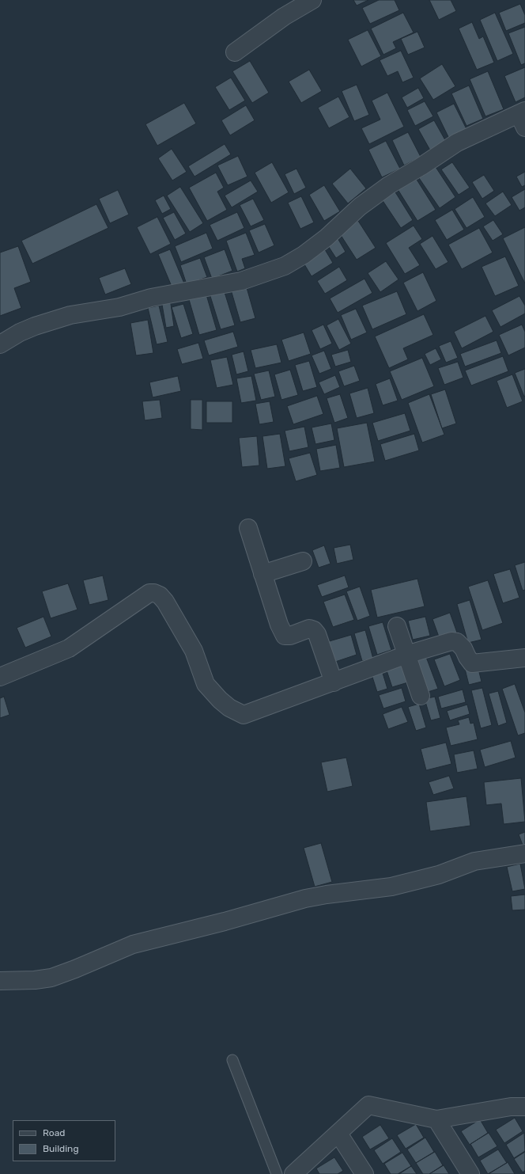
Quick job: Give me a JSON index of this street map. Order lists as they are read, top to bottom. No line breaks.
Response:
{"legend":["Road","Building"]}
